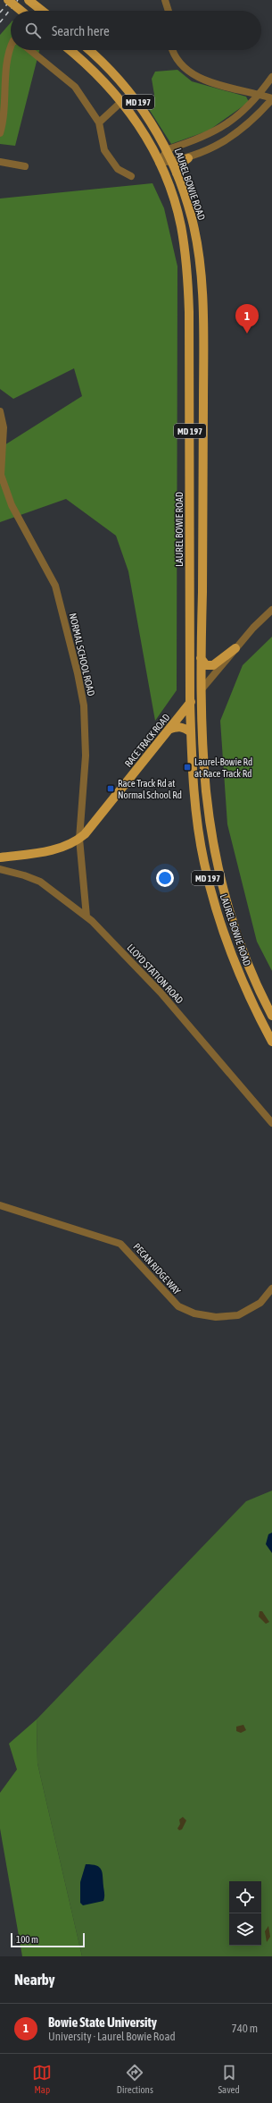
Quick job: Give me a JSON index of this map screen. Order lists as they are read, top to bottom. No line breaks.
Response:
{"streets":{"main road":["MD 197","LAUREL BOWIE ROAD","RACE TRACK ROAD"],"street":["NORMAL SCHOOL ROAD","LLOYD STATION ROAD","PECAN RIDGE WAY"]},"crossings":[["LAUREL BOWIE ROAD","RACE TRACK ROAD"],["NORMAL SCHOOL ROAD","RACE TRACK ROAD"],["NORMAL SCHOOL ROAD","LLOYD STATION ROAD"]],"places":{"transit":["Laurel-Bowie Rd at Race Track Rd","Race Track Rd at Normal School Rd"]},"scale_bar":"100 m","page":{"search":"Search here","pins":"1","scale":"100 m","heading":"Nearby","list":[{"mark":"1","name":"Bowie State University","note":"University · Laurel Bowie Road","value":"740 m"}],"nav":["Map","Directions","Saved"]}}
